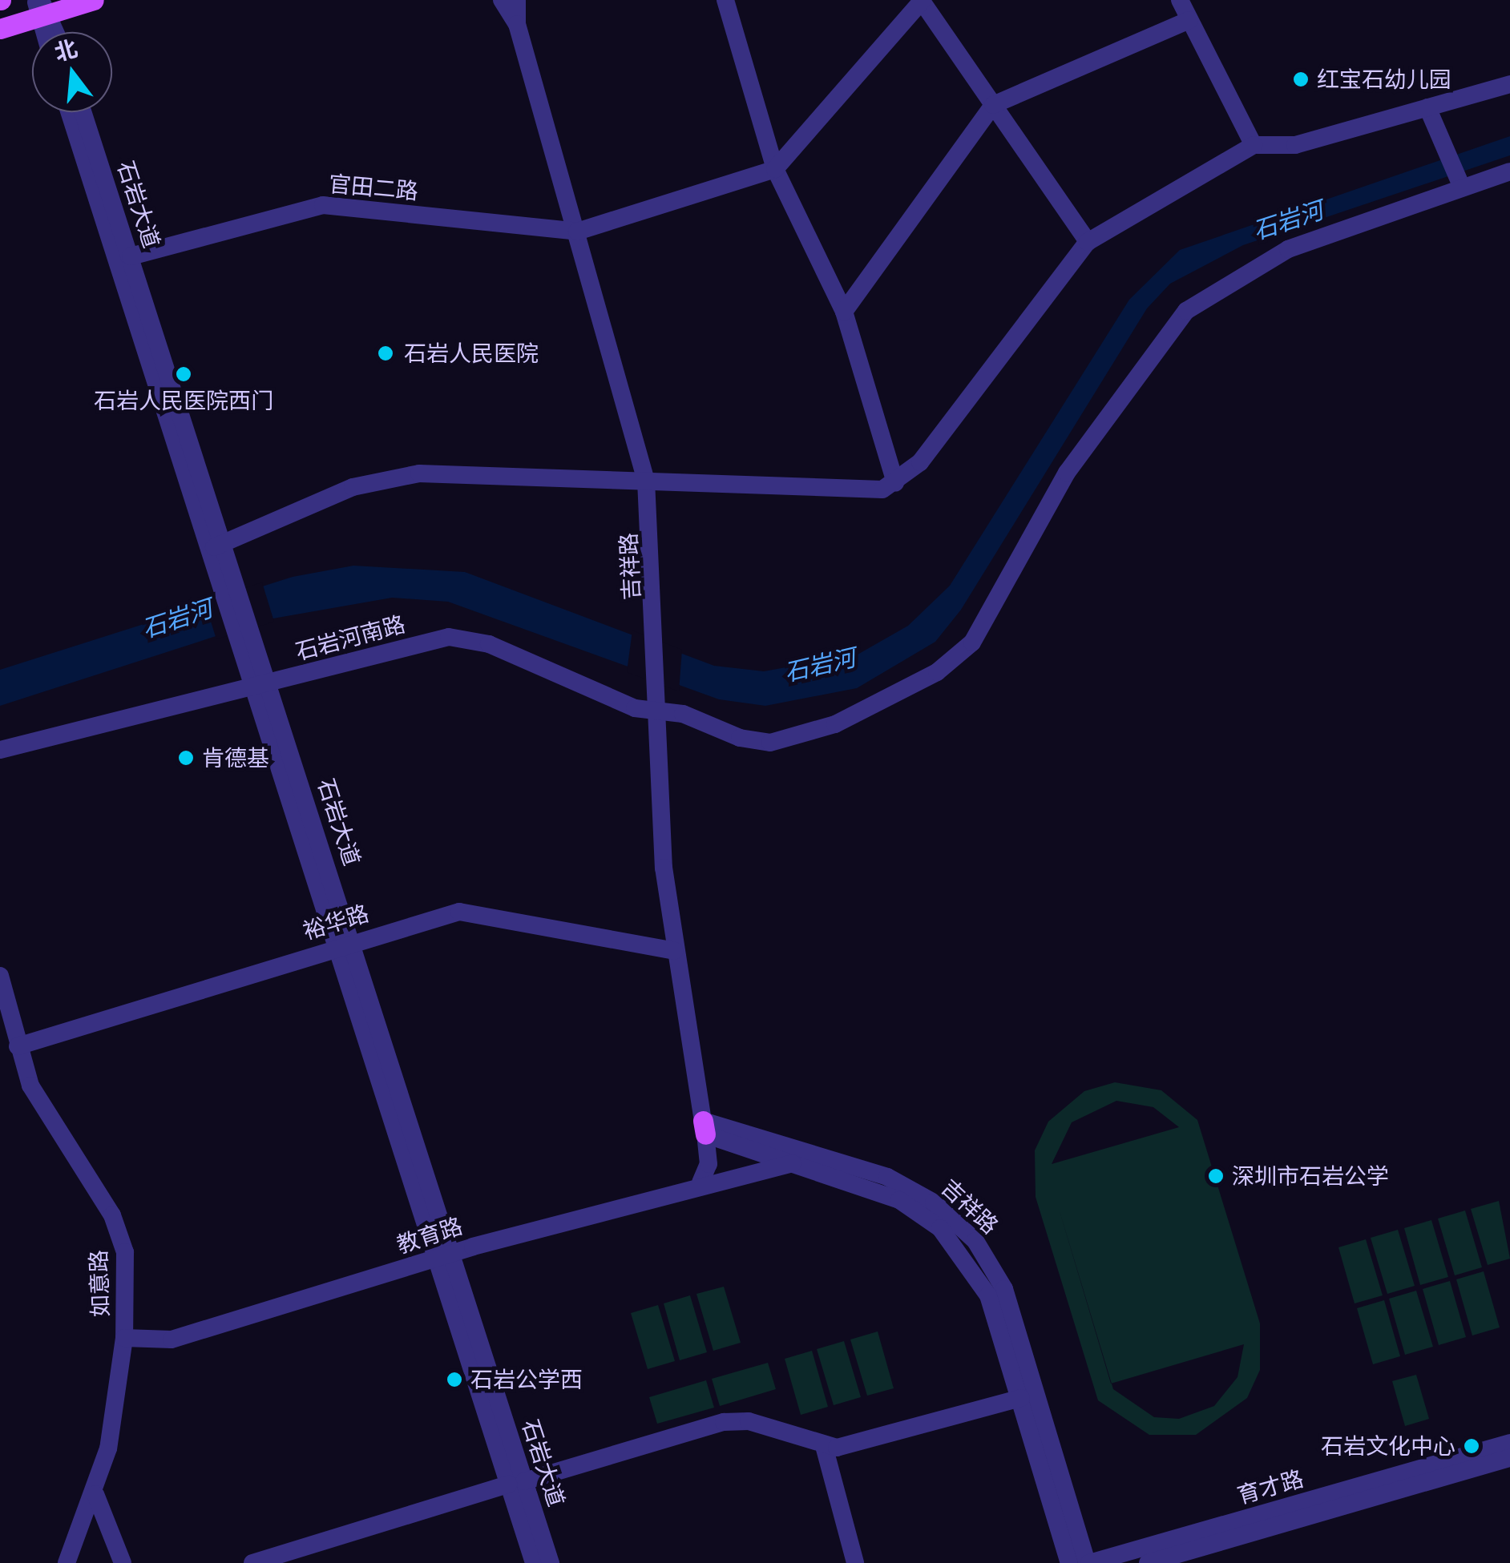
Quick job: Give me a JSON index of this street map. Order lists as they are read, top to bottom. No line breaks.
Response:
{"streets":{"street":["官田二路","石岩大道","吉祥路","石岩河南路","裕华路","教育路","如意路","育才路"]},"crossings":[["官田二路","石岩大道"],["官田二路","吉祥路"],["石岩大道","石岩河南路"],["石岩大道","裕华路"],["石岩大道","教育路"],["吉祥路","石岩河南路"],["吉祥路","裕华路"],["吉祥路","教育路"],["吉祥路","育才路"],["裕华路","如意路"],["教育路","如意路"]],"water":["石岩河"],"places":["红宝石幼儿园","石岩人民医院","石岩人民医院西门","肯德基","深圳市石岩公学","石岩公学西","石岩文化中心"],"north":"top"}
